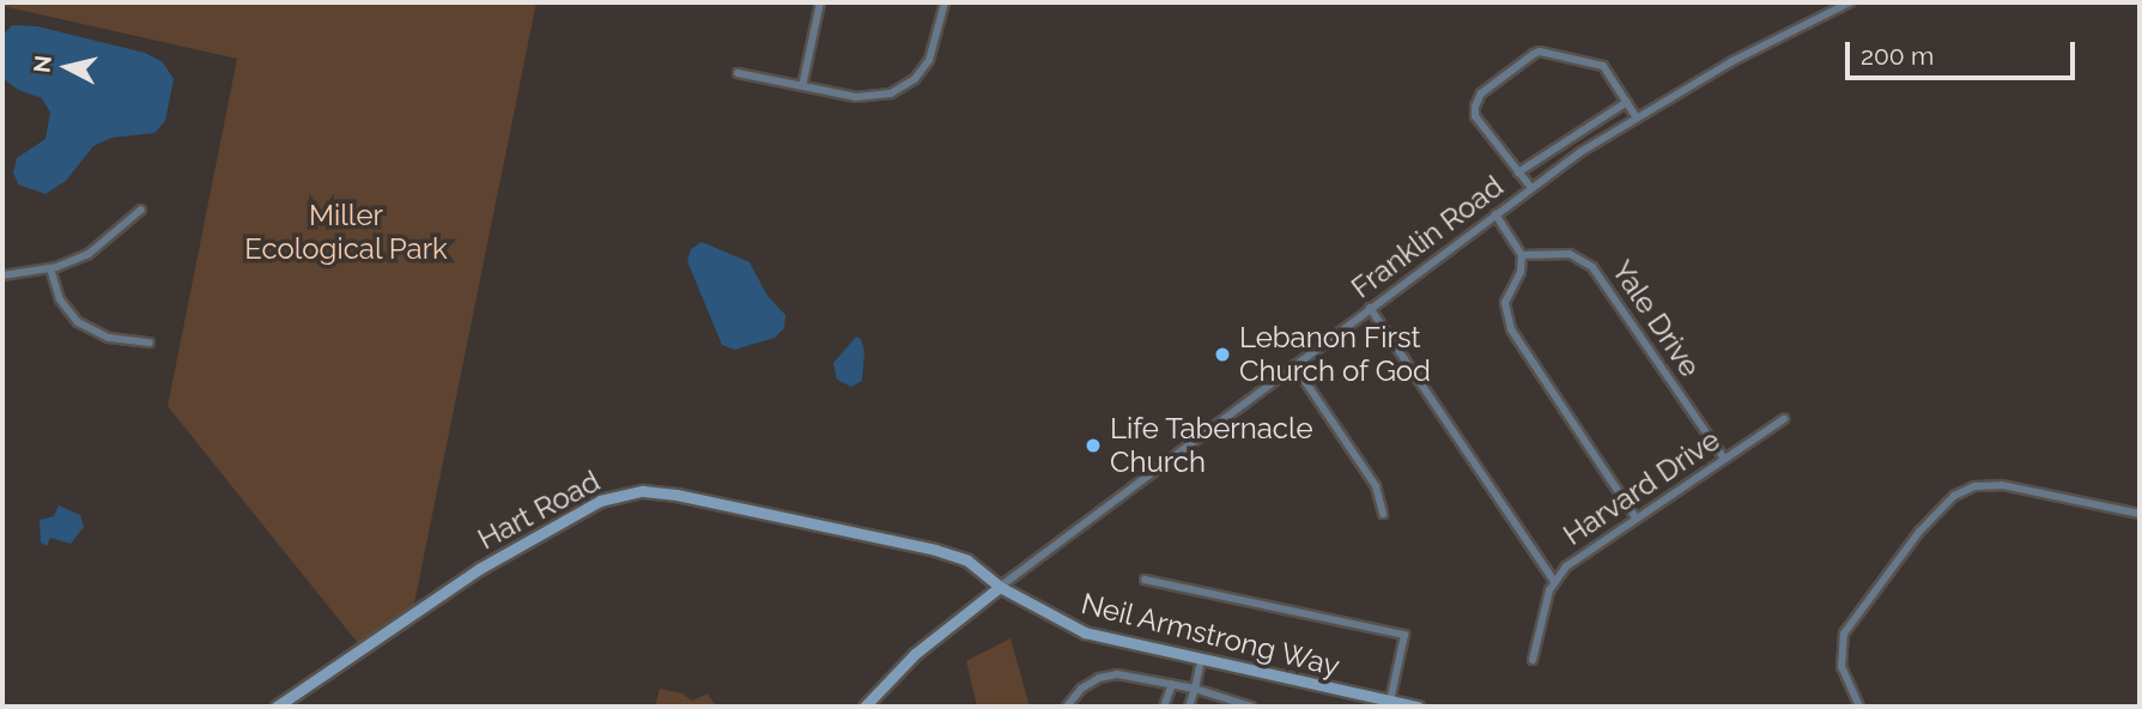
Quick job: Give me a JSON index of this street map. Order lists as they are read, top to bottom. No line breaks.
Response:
{"streets":{"street":["Franklin Road","Yale Drive","Harvard Drive","Hart Road","Neil Armstrong Way"]},"crossings":[["Franklin Road","Hart Road"],["Franklin Road","Neil Armstrong Way"],["Yale Drive","Harvard Drive"],["Hart Road","Neil Armstrong Way"]],"parks":["Miller Ecological Park"],"places":["Lebanon First Church of God","Life Tabernacle Church"],"scale_bar":"200 m","north":"left"}
